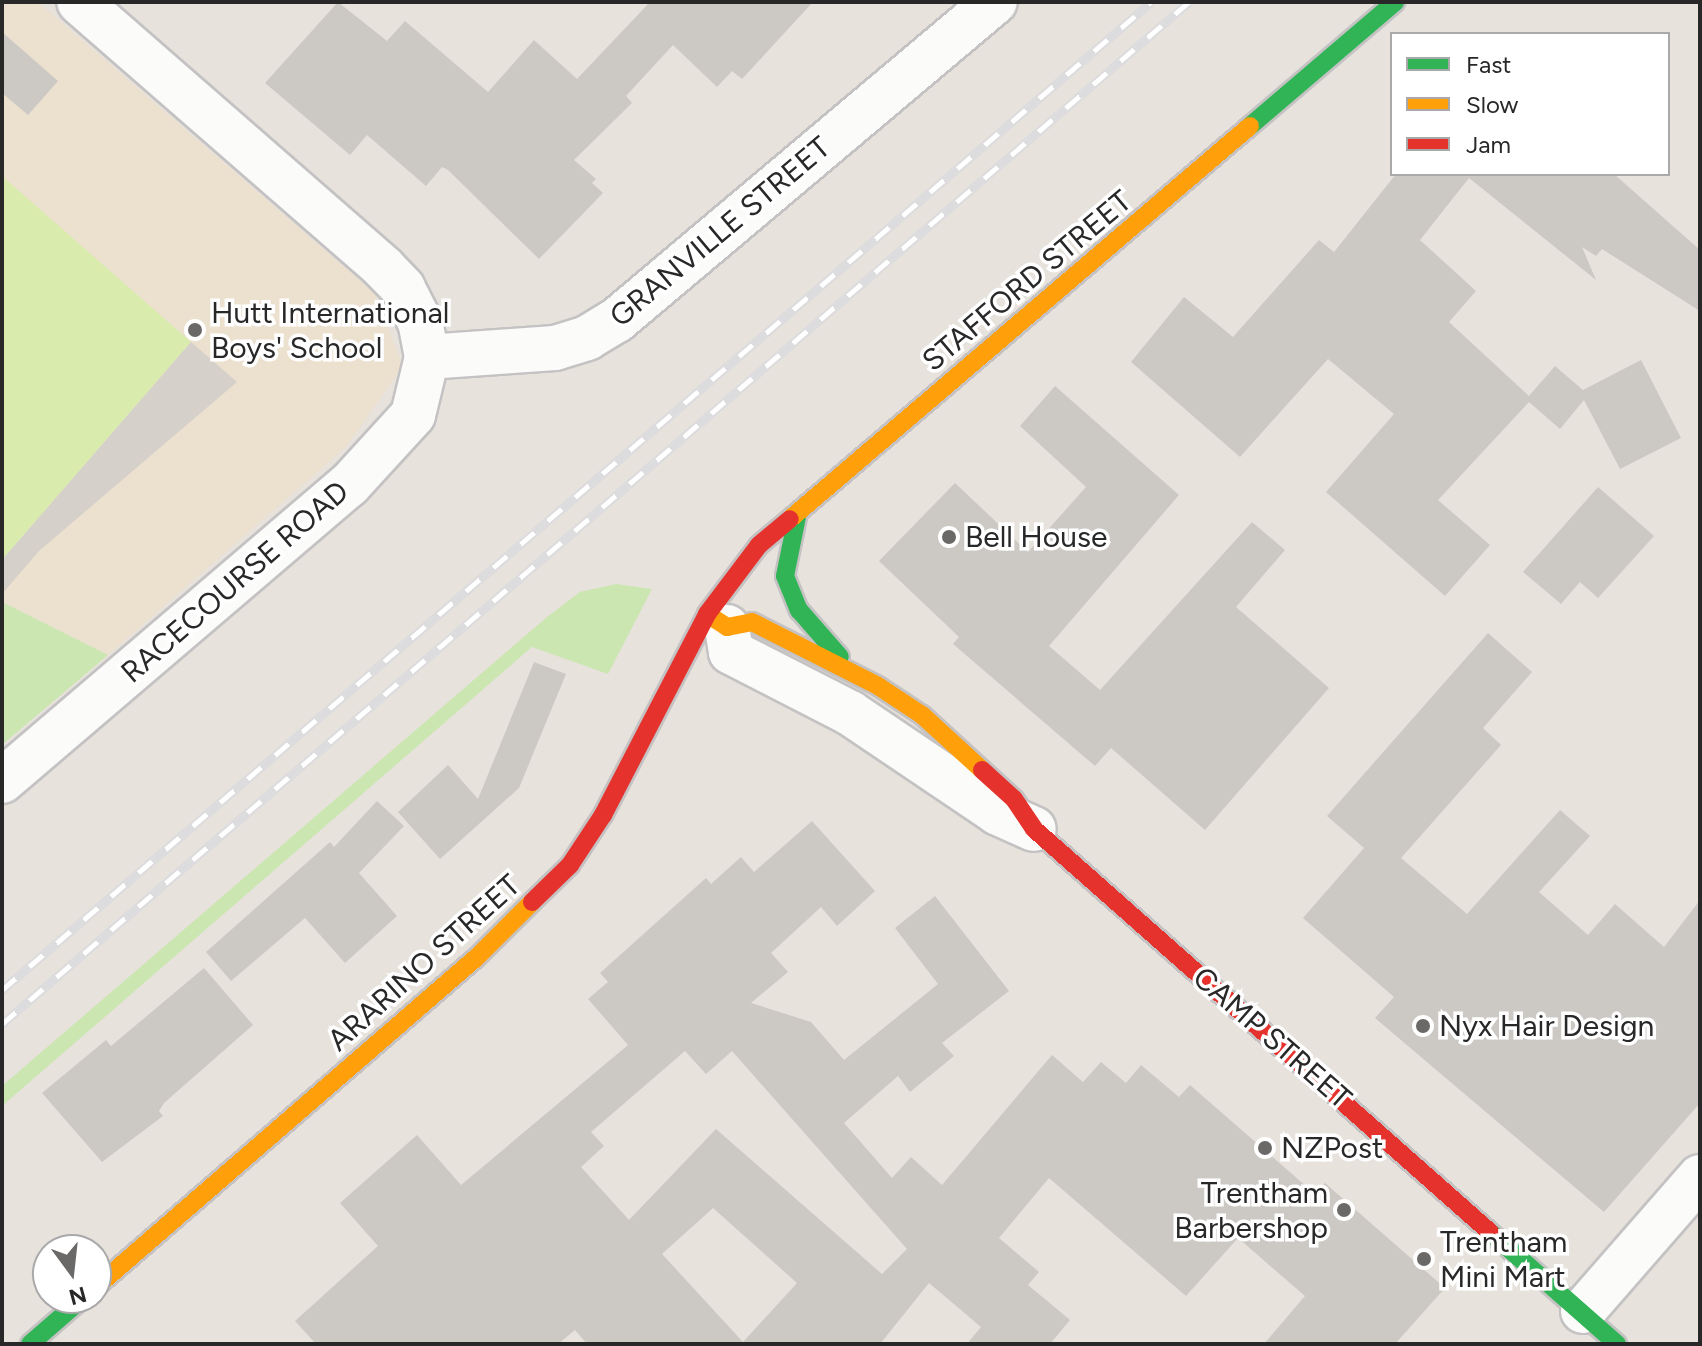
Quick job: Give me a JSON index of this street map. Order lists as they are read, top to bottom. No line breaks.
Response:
{"streets":{"street":["GRANVILLE STREET","STAFFORD STREET","RACECOURSE ROAD","ARARINO STREET","CAMP STREET"]},"crossings":[["GRANVILLE STREET","RACECOURSE ROAD"],["STAFFORD STREET","ARARINO STREET"],["STAFFORD STREET","CAMP STREET"],["ARARINO STREET","CAMP STREET"]],"places":["Hutt International Boys' School","Bell House","Nyx Hair Design","NZPost","Trentham Barbershop","Trentham Mini Mart"],"legend":["Fast","Slow","Jam"],"north":"bottom"}
